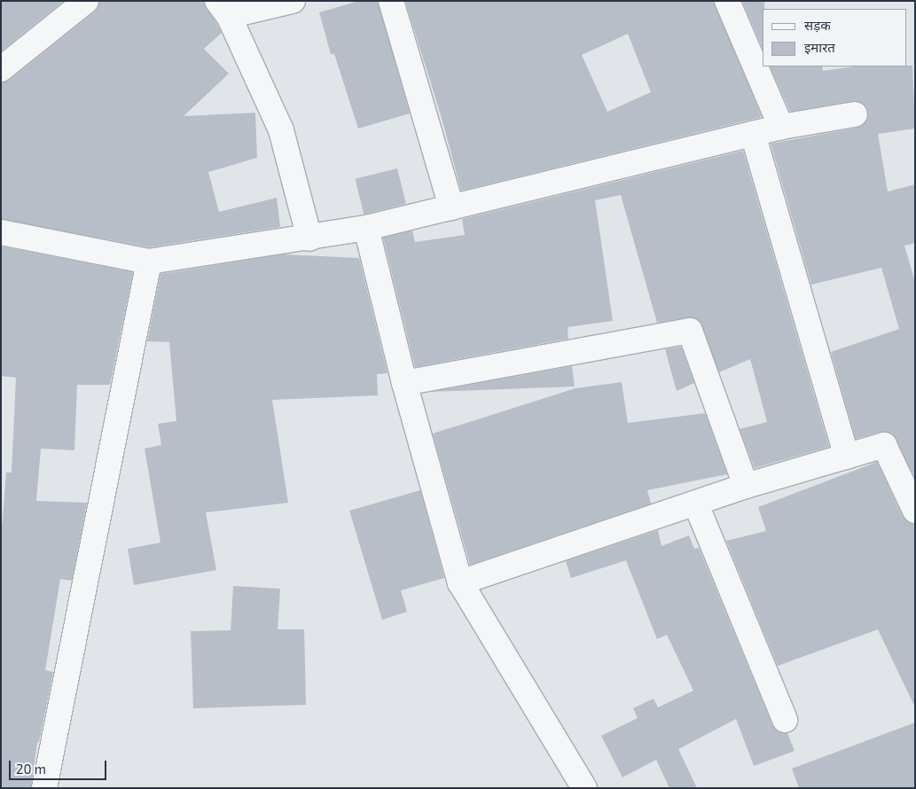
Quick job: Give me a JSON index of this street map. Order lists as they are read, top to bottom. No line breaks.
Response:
{"legend":["सड़क","इमारत"],"scale_bar":"20 m"}
